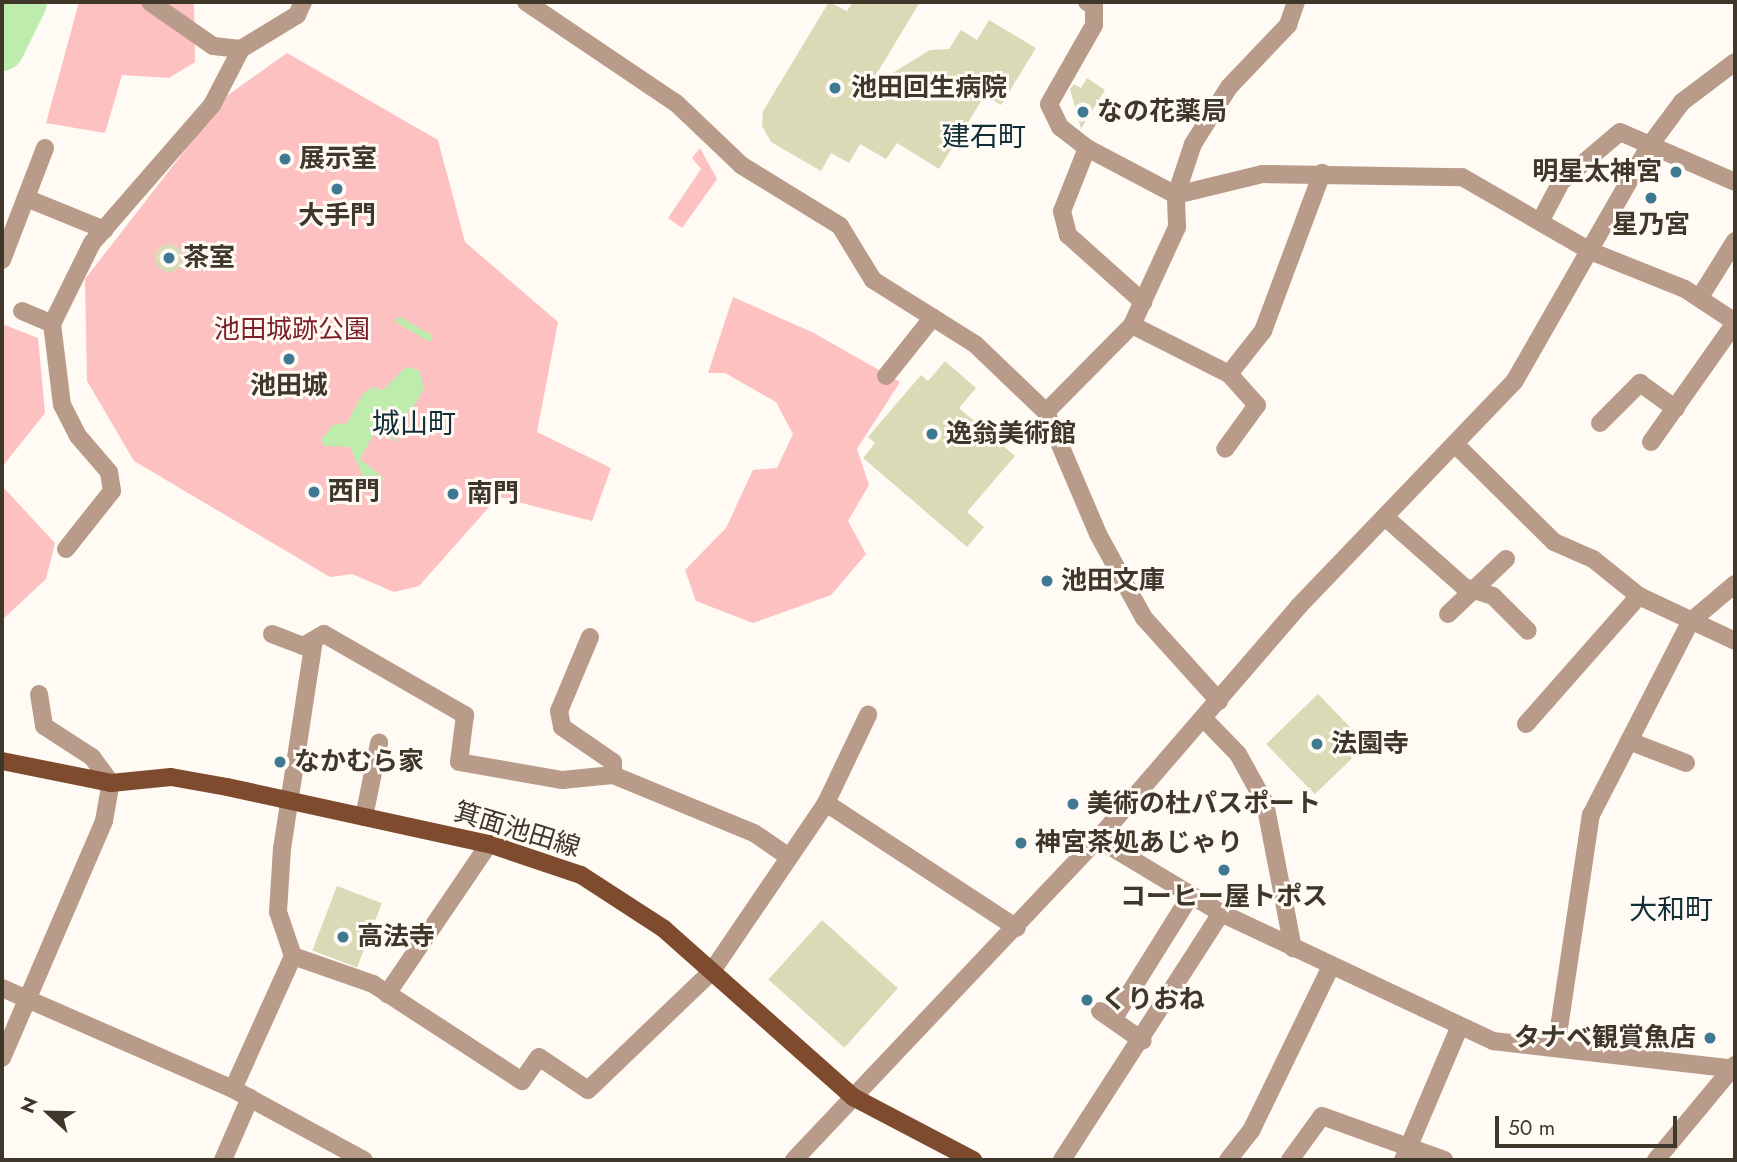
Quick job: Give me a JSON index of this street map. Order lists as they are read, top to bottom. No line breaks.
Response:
{"streets":{"main road":["箕面池田線"]},"districts":["建石町","城山町","大和町"],"parks":["池田城跡公園"],"places":["池田回生病院","なの花薬局","展示室","明星太神宮","大手門","星乃宮","茶室","池田城","逸翁美術館","西門","南門","池田文庫","法園寺","なかむら家","美術の杜パスポート","神宮茶処あじゃり","コーヒー屋トポス","高法寺","くりおね","タナベ観賞魚店"],"scale_bar":"50 m","north":"left"}
